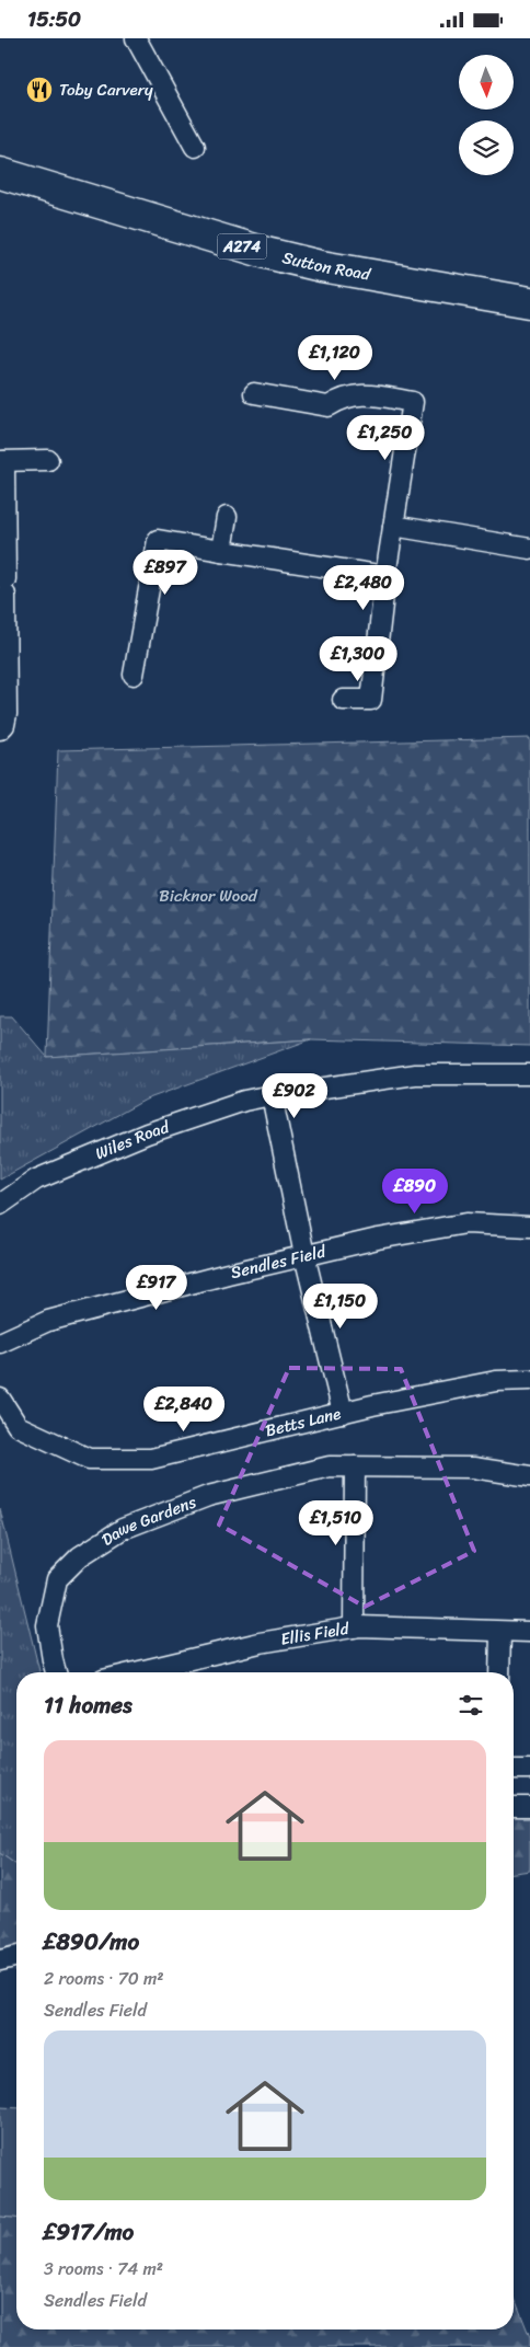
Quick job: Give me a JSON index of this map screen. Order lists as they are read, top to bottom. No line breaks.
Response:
{"streets":{"main road":["A274","Sutton Road"],"street":["Wiles Road","Sendles Field","Betts Lane","Dawe Gardens","Ellis Field"]},"parks":["Bicknor Wood"],"places":{"restaurant":["Toby Carvery"]},"north":"bottom","page":{"status":"15:50","price":["£1,120","£1,250","£897","£2,480","£1,300","£902","£890","£917","£1,150","£2,840","£1,510"],"heading":"11 homes","list":[{"name":"£890/mo","note":"2 rooms · 70 m² · Sendles Field"},{"name":"£917/mo","note":"3 rooms · 74 m² · Sendles Field"}]}}
